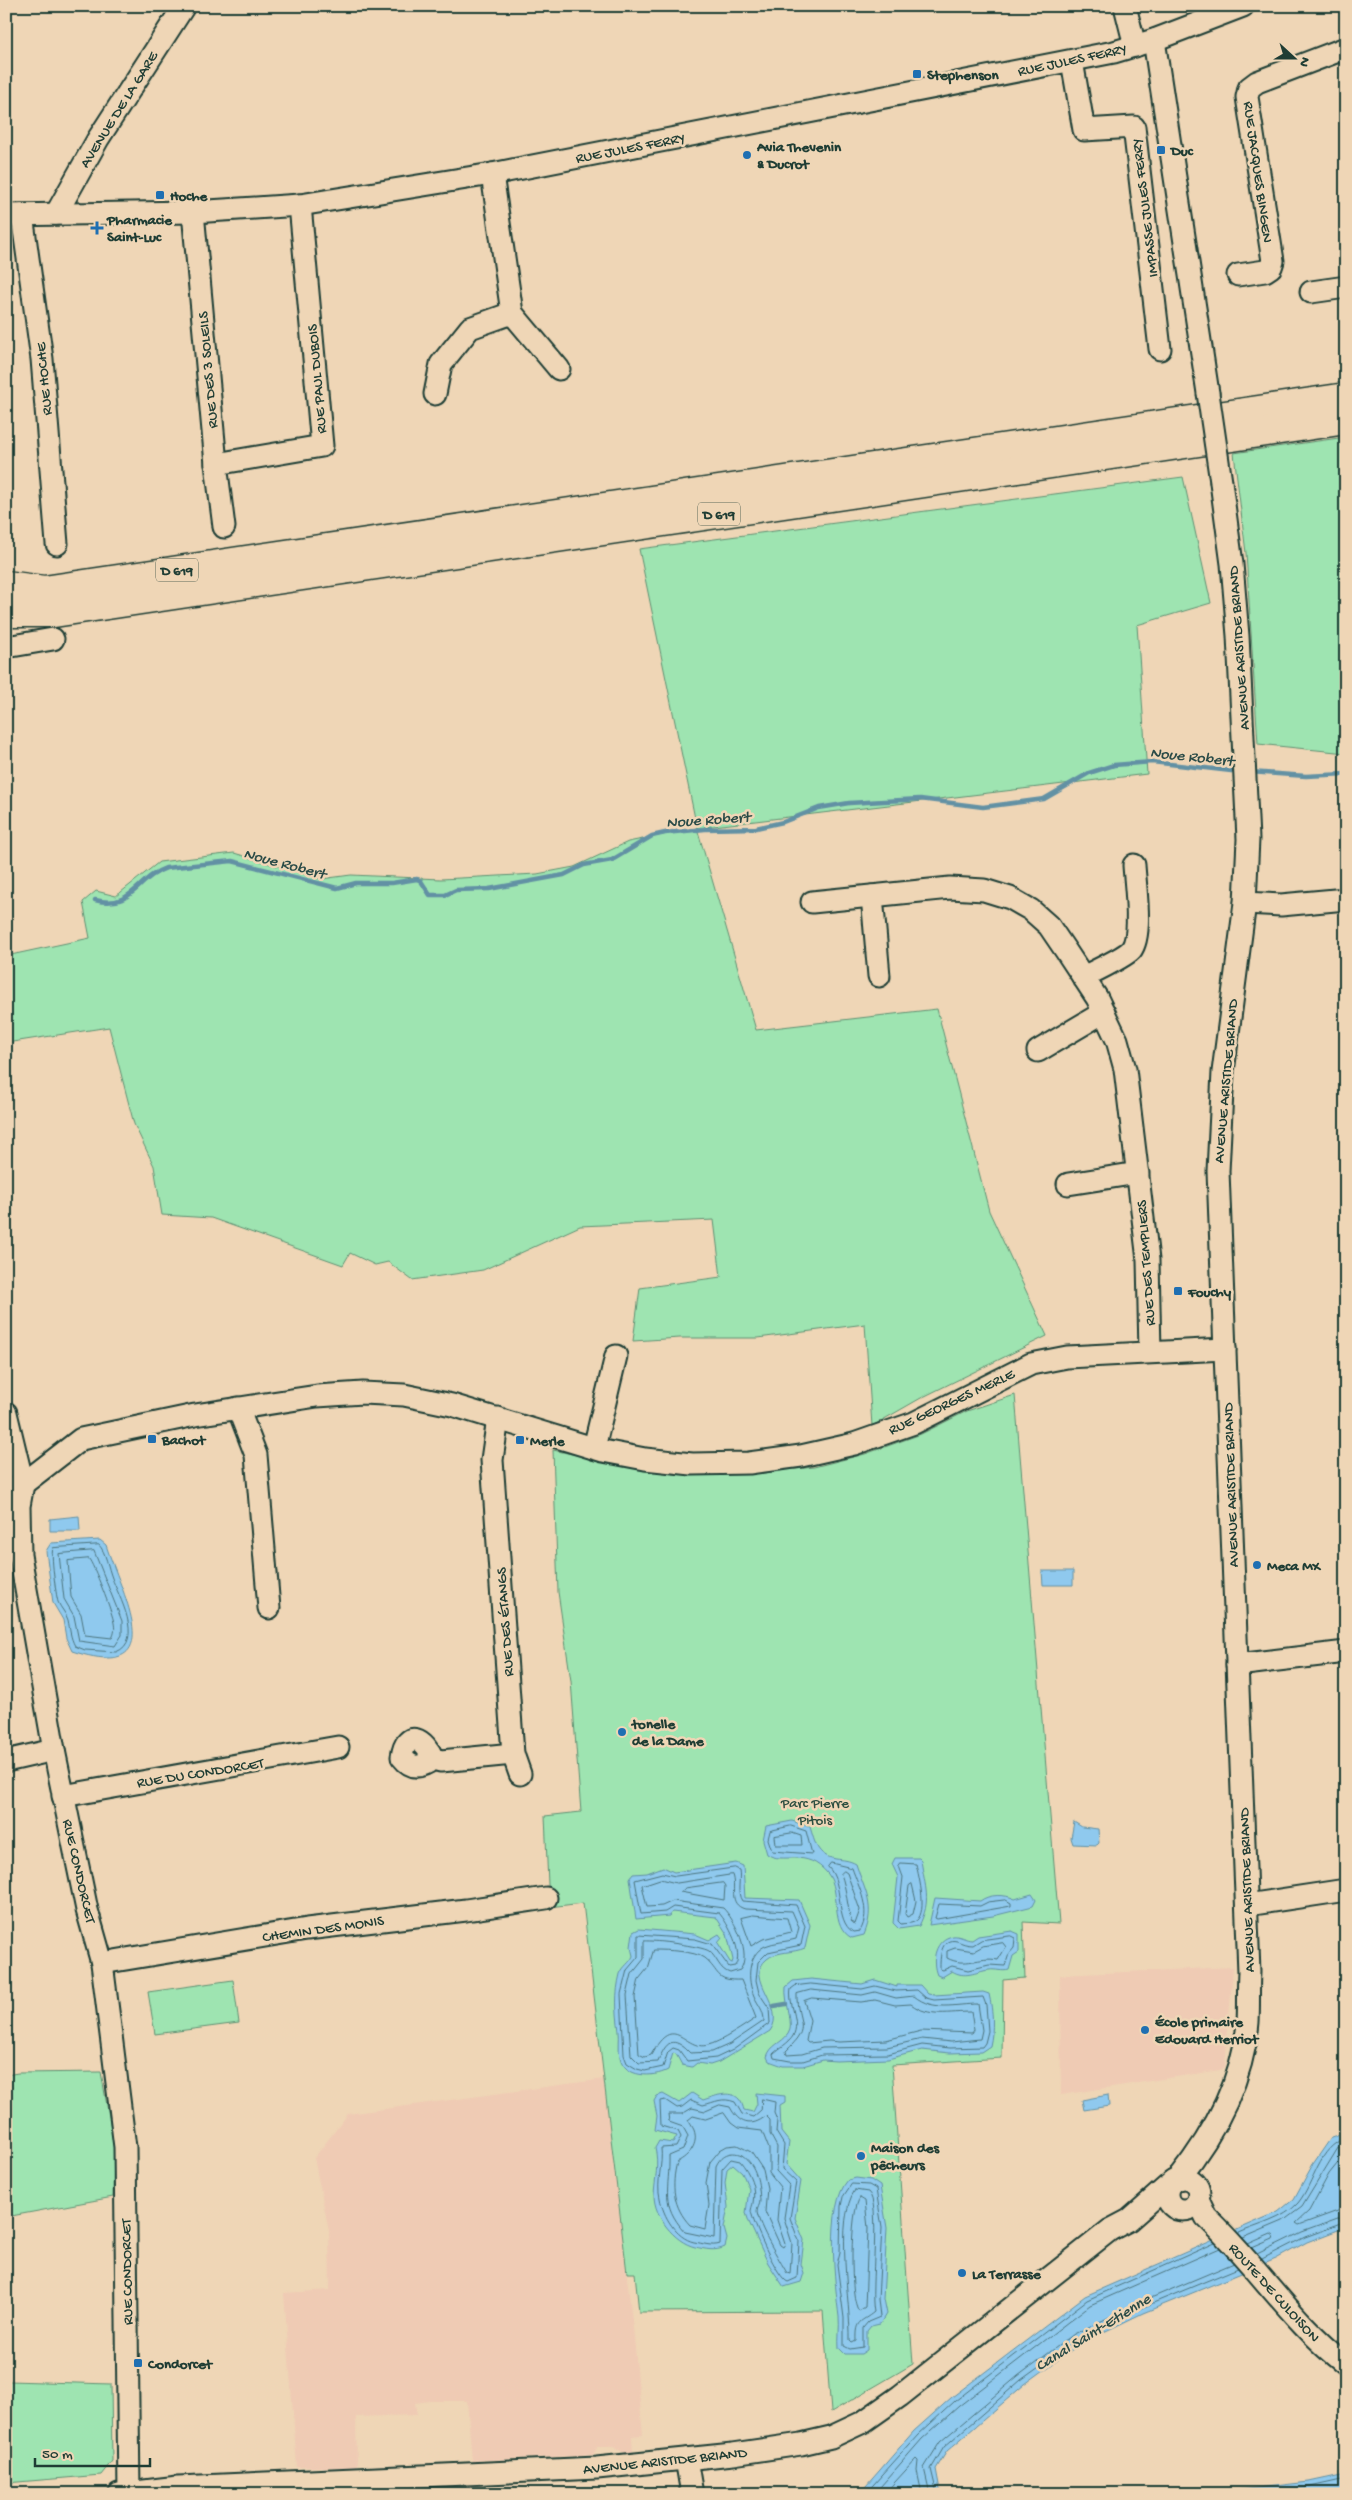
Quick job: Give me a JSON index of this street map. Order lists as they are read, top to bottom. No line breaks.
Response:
{"streets":{"highway":["D 619"],"street":["RUE JULES FERRY","AVENUE DE LA GARE","RUE JACQUES BINGEN","IMPASSE JULES FERRY","RUE DES 3 SOLEILS","RUE HOCHE","RUE PAUL DUBOIS","AVENUE ARISTIDE BRIAND","RUE DES TEMPLIERS","RUE GEORGES MERLE","RUE DES ÉTANGS","RUE DU CONDORCET","RUE CONDORCET","CHEMIN DES MONIS","ROUTE DE CULOISON"]},"crossings":[["RUE JULES FERRY","AVENUE DE LA GARE"],["RUE JULES FERRY","IMPASSE JULES FERRY"],["RUE JULES FERRY","RUE DES 3 SOLEILS"],["RUE JULES FERRY","RUE HOCHE"],["RUE JULES FERRY","RUE PAUL DUBOIS"],["RUE JULES FERRY","AVENUE ARISTIDE BRIAND"],["RUE DES 3 SOLEILS","RUE PAUL DUBOIS"],["AVENUE ARISTIDE BRIAND","RUE GEORGES MERLE"],["AVENUE ARISTIDE BRIAND","RUE CONDORCET"],["AVENUE ARISTIDE BRIAND","ROUTE DE CULOISON"],["RUE DES TEMPLIERS","RUE GEORGES MERLE"],["RUE GEORGES MERLE","RUE DES ÉTANGS"],["RUE DU CONDORCET","RUE CONDORCET"],["RUE CONDORCET","CHEMIN DES MONIS"]],"water":["Noue Robert","Canal Saint-Etienne"],"parks":["Parc Pierre Pitois"],"places":{"transit":["Stephenson","Duc","Hoche","Fouchy","Bachot","Merle","Condorcet"],"other":["Avia Thevenin & Ducrot","Meca MX","tonelle de la Dame","École primaire Edouard Herriot","Maison des pêcheurs","La Terrasse"],"health":["Pharmacie Saint-Luc"]},"scale_bar":"50 m","north":"right"}
